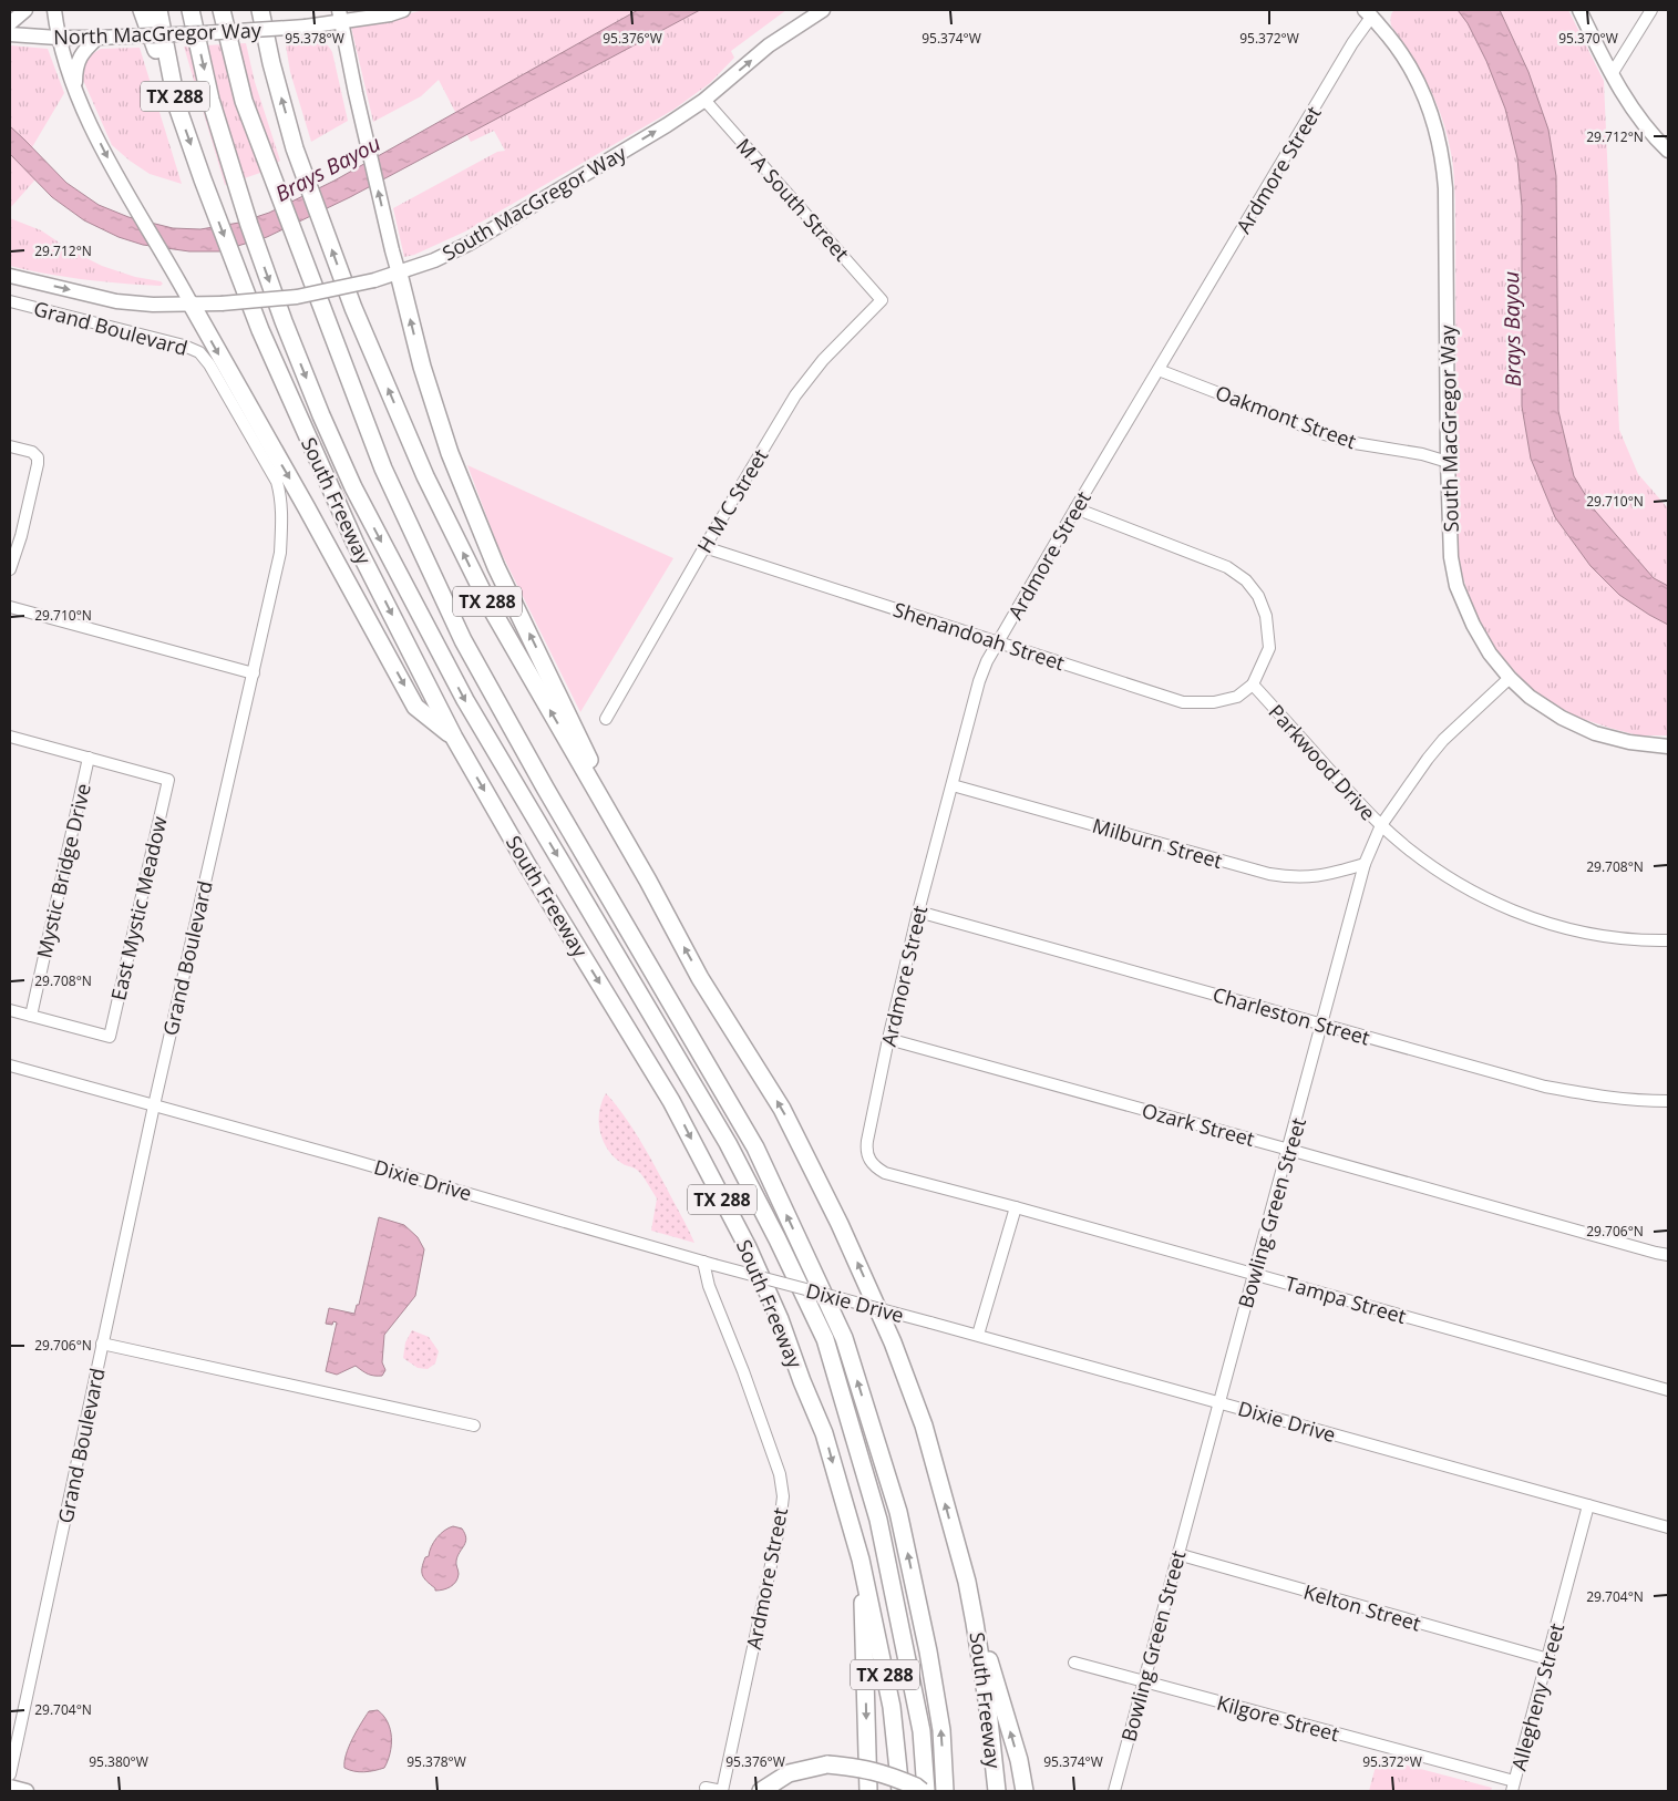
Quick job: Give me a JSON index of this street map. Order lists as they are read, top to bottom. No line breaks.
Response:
{"streets":{"highway":["TX 288","South Freeway"],"main road":["North MacGregor Way","South MacGregor Way"],"street":["Ardmore Street","M A South Street","Grand Boulevard","Oakmont Street","H M C Street","Shenandoah Street","Parkwood Drive","Milburn Street","Mystic Bridge Drive","East Mystic Meadow","Charleston Street","Ozark Street","Dixie Drive","Bowling Green Street","Tampa Street","Kelton Street","Allegheny Street","Kilgore Street"]},"crossings":[["Ardmore Street","South MacGregor Way"],["Ardmore Street","Oakmont Street"],["Ardmore Street","Shenandoah Street"],["Ardmore Street","Milburn Street"],["Ardmore Street","Charleston Street"],["Ardmore Street","Ozark Street"],["Ardmore Street","Dixie Drive"],["Ardmore Street","Tampa Street"],["M A South Street","South MacGregor Way"],["M A South Street","H M C Street"],["South MacGregor Way","Oakmont Street"],["South MacGregor Way","Bowling Green Street"],["Grand Boulevard","Dixie Drive"],["H M C Street","Shenandoah Street"],["Shenandoah Street","Parkwood Drive"],["Parkwood Drive","Bowling Green Street"],["Milburn Street","Bowling Green Street"],["Mystic Bridge Drive","East Mystic Meadow"],["Charleston Street","Bowling Green Street"],["Ozark Street","Bowling Green Street"],["Dixie Drive","Bowling Green Street"],["Dixie Drive","Allegheny Street"],["Bowling Green Street","Tampa Street"],["Bowling Green Street","Kelton Street"],["Bowling Green Street","Kilgore Street"],["Kelton Street","Allegheny Street"],["Allegheny Street","Kilgore Street"]],"one_way":["South MacGregor Way"],"water":["Brays Bayou"],"coordinates":["95.378°W","95.376°W","95.374°W","95.372°W","95.370°W","29.712°N","29.710°N","29.708°N","29.706°N","29.704°N","95.380°W"]}
